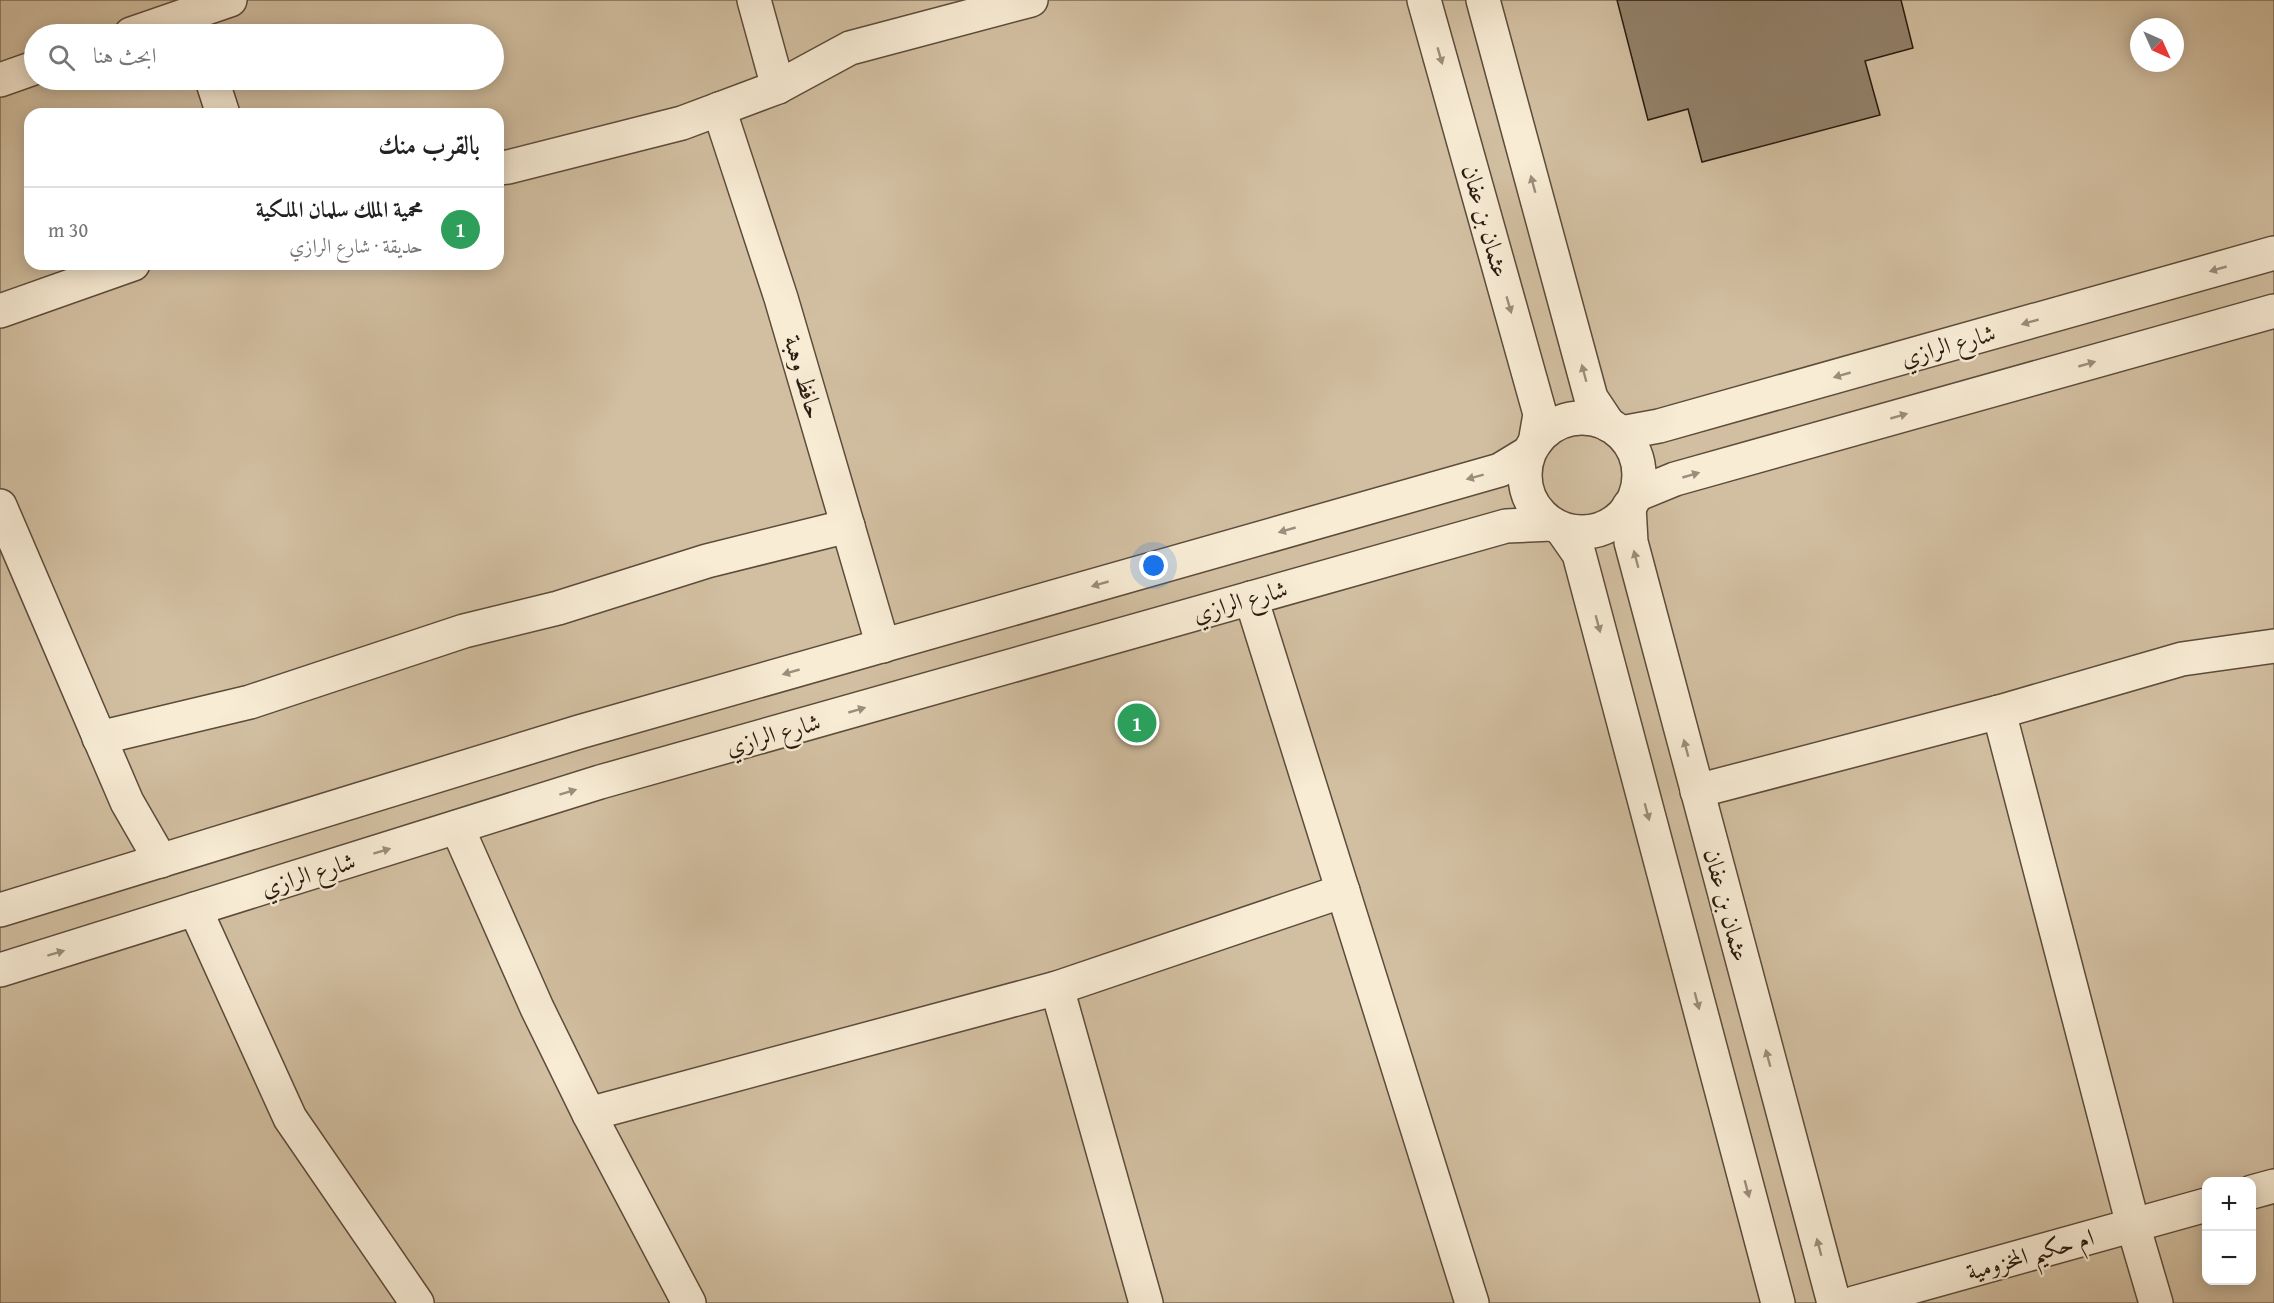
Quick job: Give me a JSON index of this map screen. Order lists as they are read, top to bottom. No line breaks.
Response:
{"streets":{"street":["عثمان بن عفان","شارع الرازي","حافظ وهبة","ام حكيم المخزومية"]},"crossings":[["عثمان بن عفان","شارع الرازي"]],"north":"bottom right","page":{"search":"ابحث هنا","heading":"بالقرب منك","list":[{"mark":"1","name":"محمية الملك سلمان الملكية","note":"حديقة · شارع الرازي","value":"30 m"}],"pins":"1","map_buttons":["+","−"]}}
